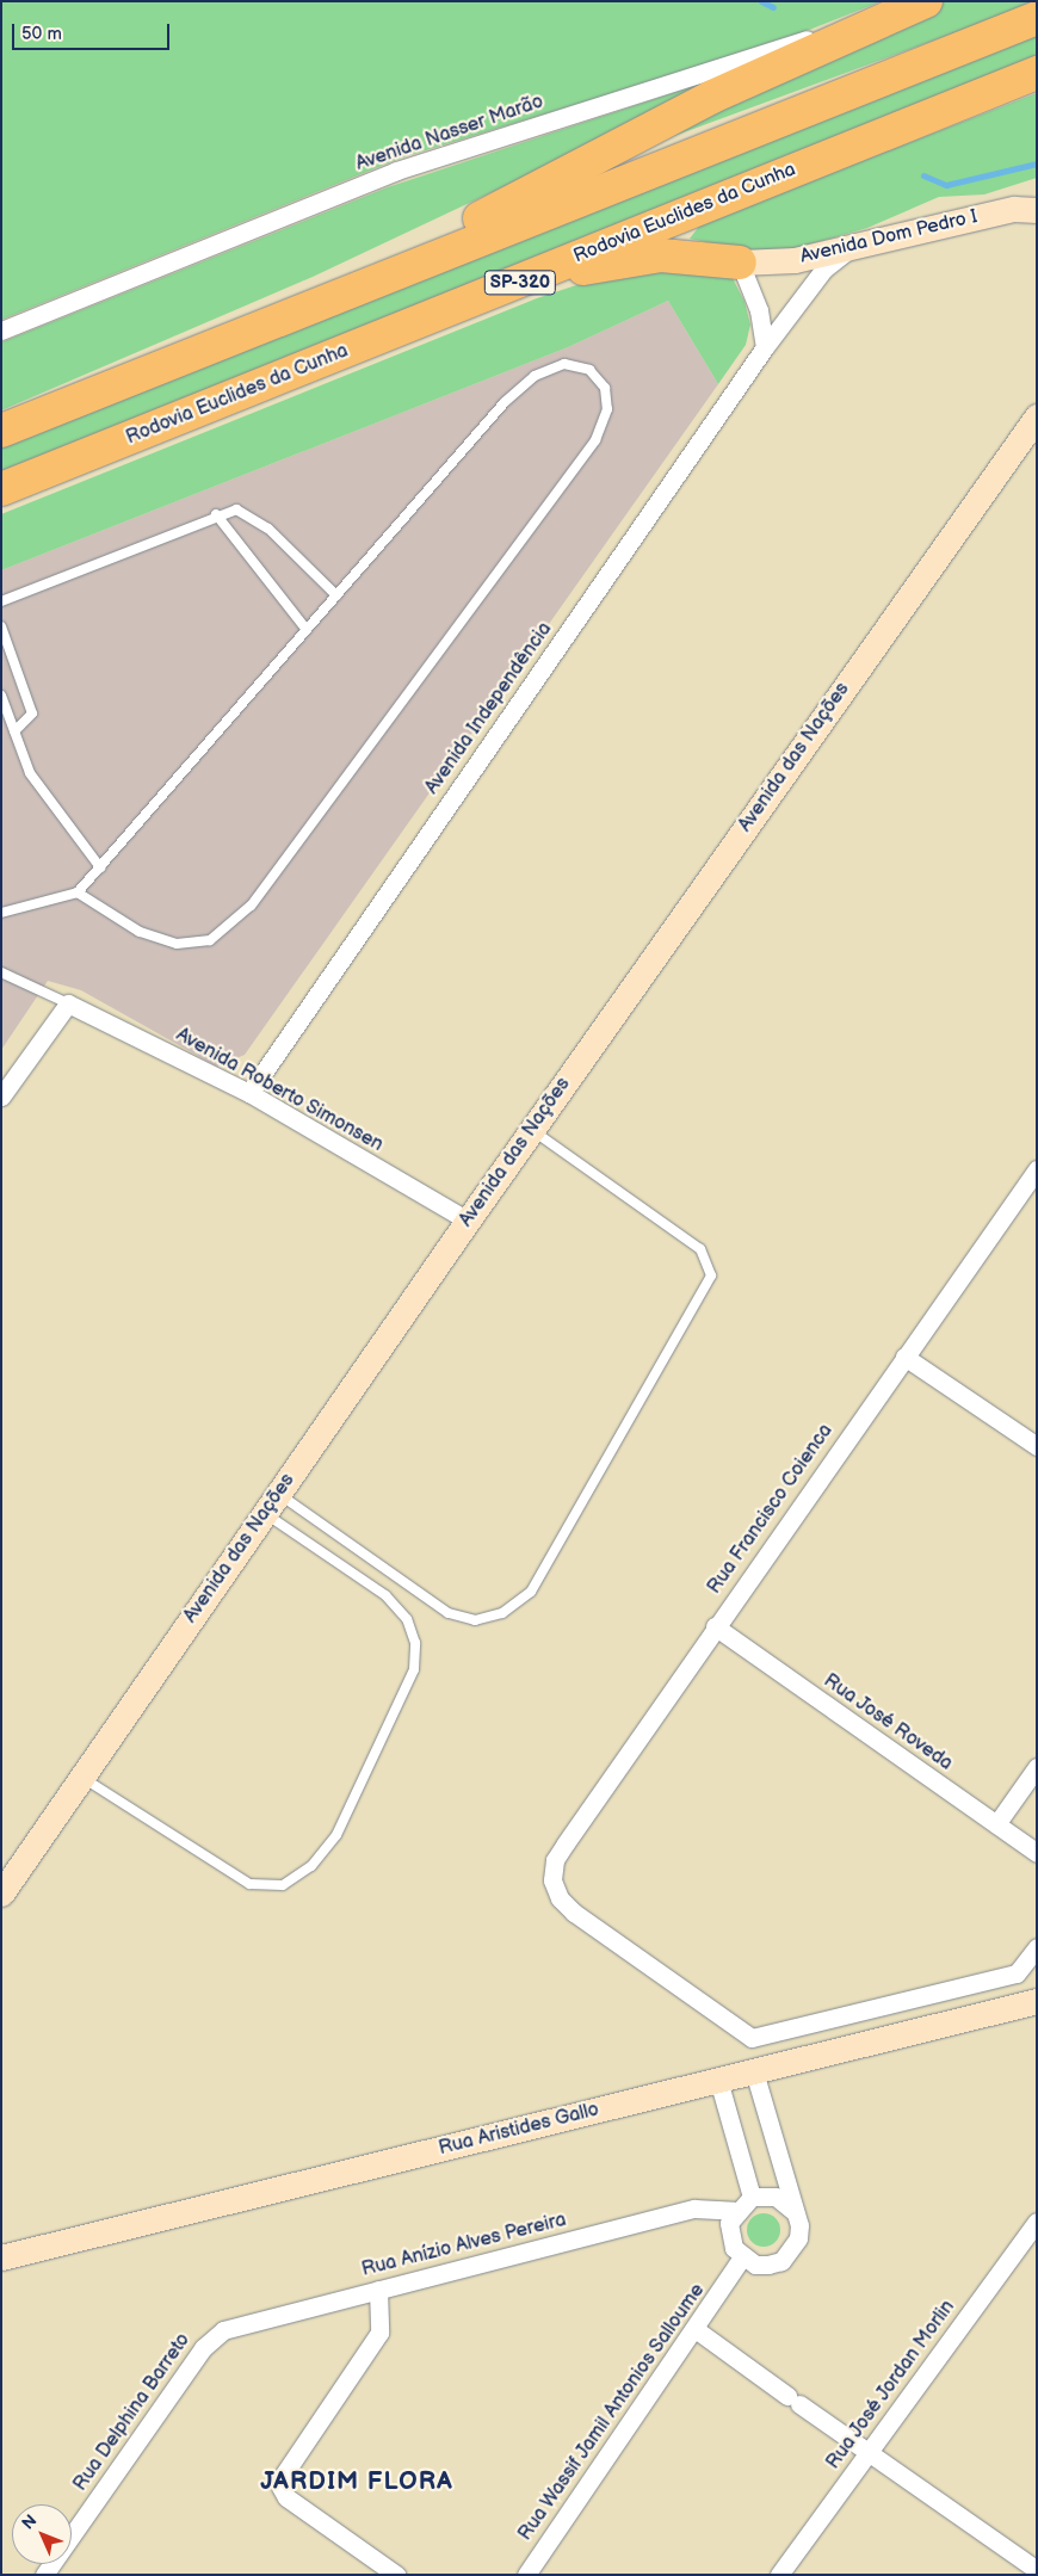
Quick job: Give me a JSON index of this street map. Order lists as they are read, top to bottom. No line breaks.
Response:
{"streets":{"highway":["Rodovia Euclides da Cunha","SP-320"],"street":["Avenida Nasser Marão","Avenida Dom Pedro I","Avenida Independência","Avenida das Nações","Avenida Roberto Simonsen","Rua Francisco Coienca","Rua José Roveda","Rua Aristides Gallo","Rua Anízio Alves Pereira","Rua José Jordan Morlin","Rua Delphina Barreto","Rua Wassif Jamil Antonios Salloume"]},"crossings":[["Avenida Dom Pedro I","Avenida Independência"],["Avenida Independência","Avenida Roberto Simonsen"],["Avenida das Nações","Avenida Roberto Simonsen"],["Rua Francisco Coienca","Rua José Roveda"],["Rua Anízio Alves Pereira","Rua Delphina Barreto"],["Rua Anízio Alves Pereira","Rua Wassif Jamil Antonios Salloume"]],"districts":["JARDIM FLORA"],"scale_bar":"50 m","north":"top left"}
